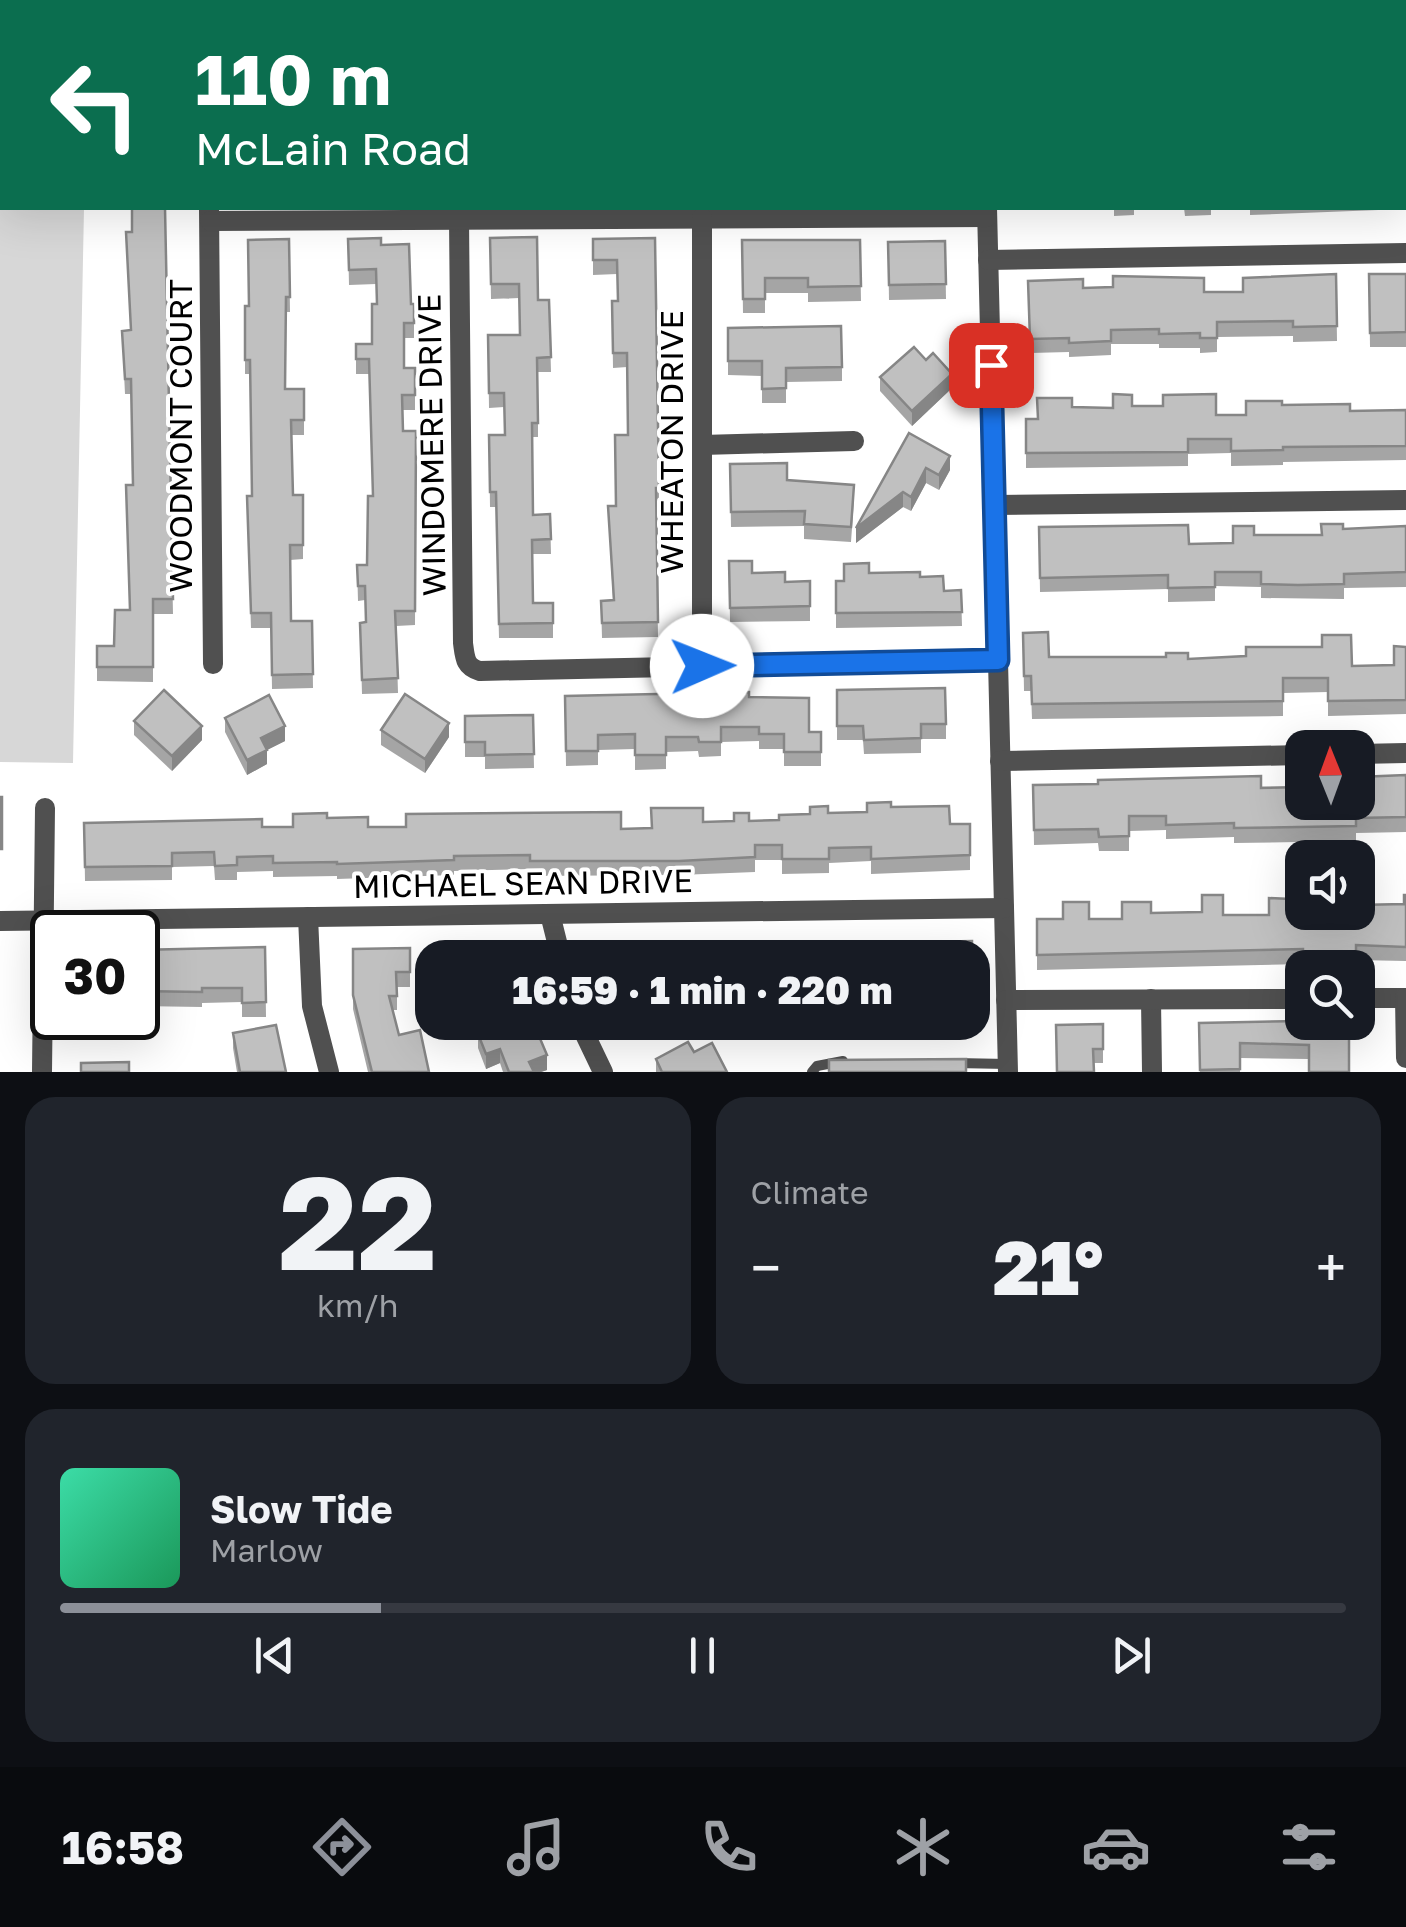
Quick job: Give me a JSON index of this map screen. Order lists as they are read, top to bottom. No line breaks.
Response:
{"streets":{"street":["WOODMONT COURT","WHEATON DRIVE","WINDOMERE DRIVE","MICHAEL SEAN DRIVE"]},"crossings":[["WHEATON DRIVE","WINDOMERE DRIVE"]],"north":"top","page":{"turn":["110 m","McLain Road"],"limit":"30","trip":"16:59 · 1 min · 220 m","tile":[["22","km/h"],"Climate"],"heat":["−","21°","+"],"song":["Slow Tide","Marlow"],"tabs":"16:58"}}
